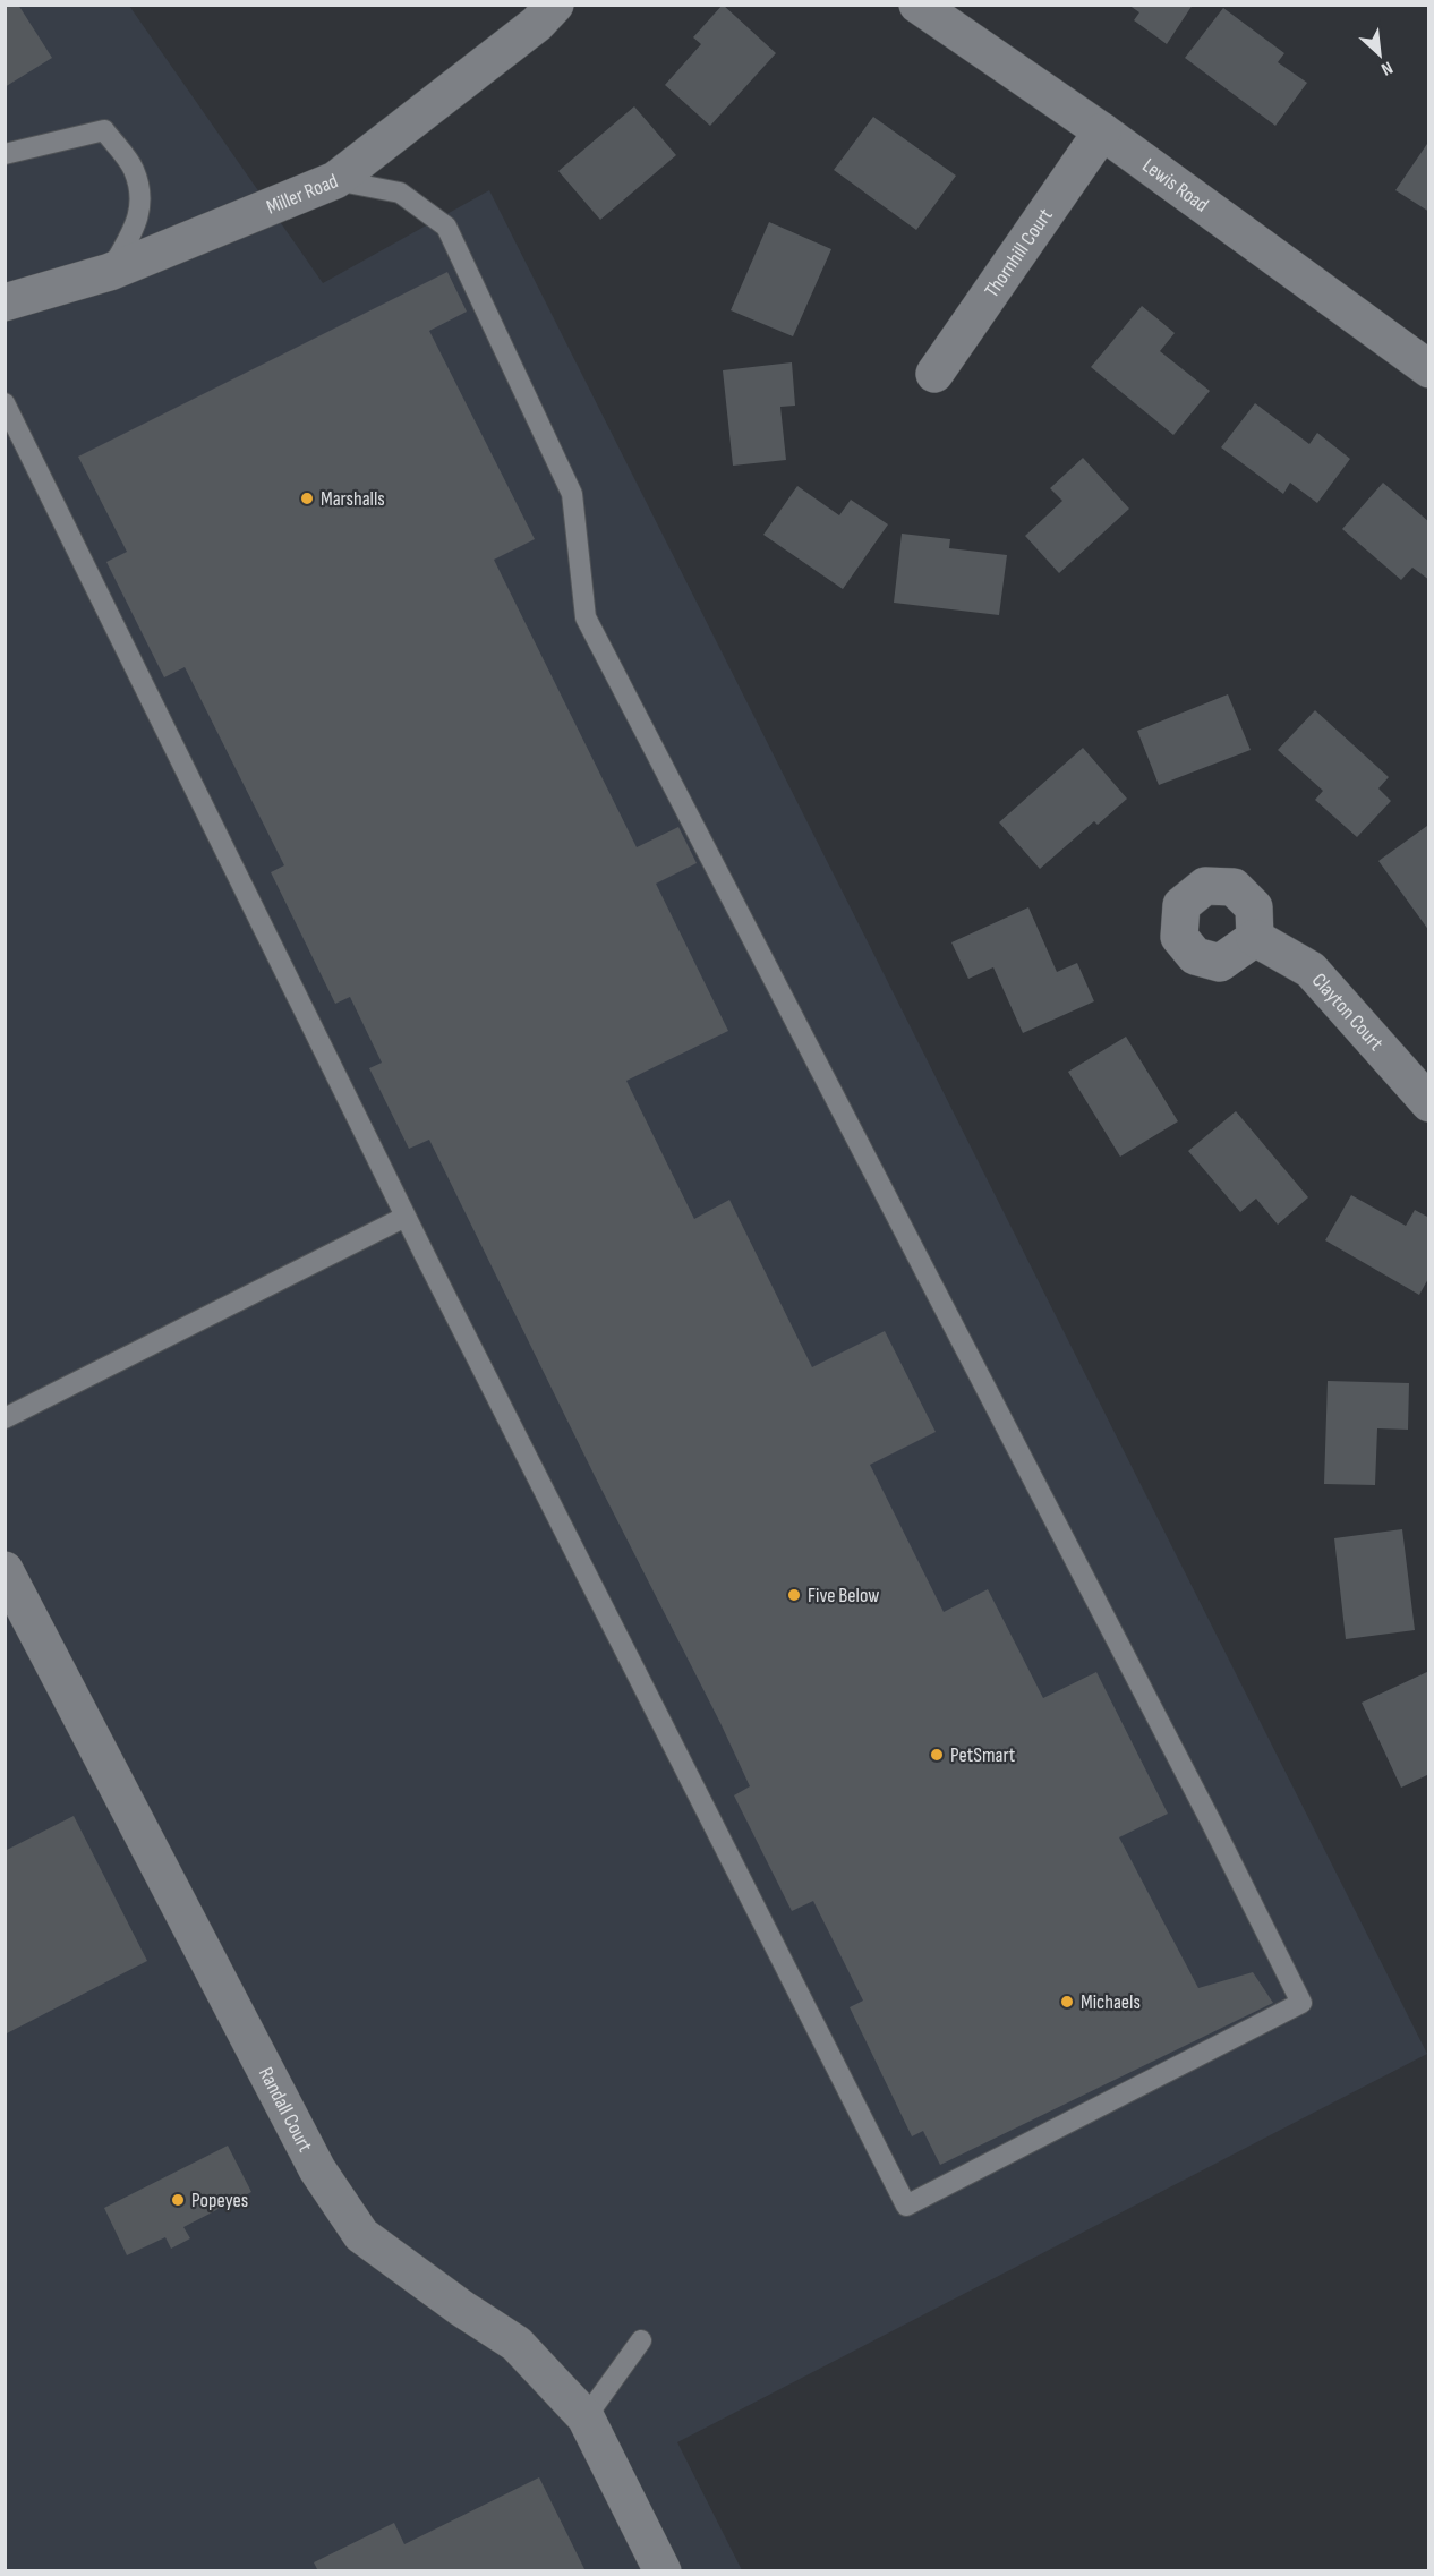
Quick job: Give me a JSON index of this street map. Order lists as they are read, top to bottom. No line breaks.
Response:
{"streets":{"street":["Lewis Road","Miller Road","Thornhill Court","Clayton Court","Randall Court"]},"crossings":[["Lewis Road","Thornhill Court"]],"places":["Marshalls","Five Below","PetSmart","Michaels","Popeyes"],"north":"bottom right"}
